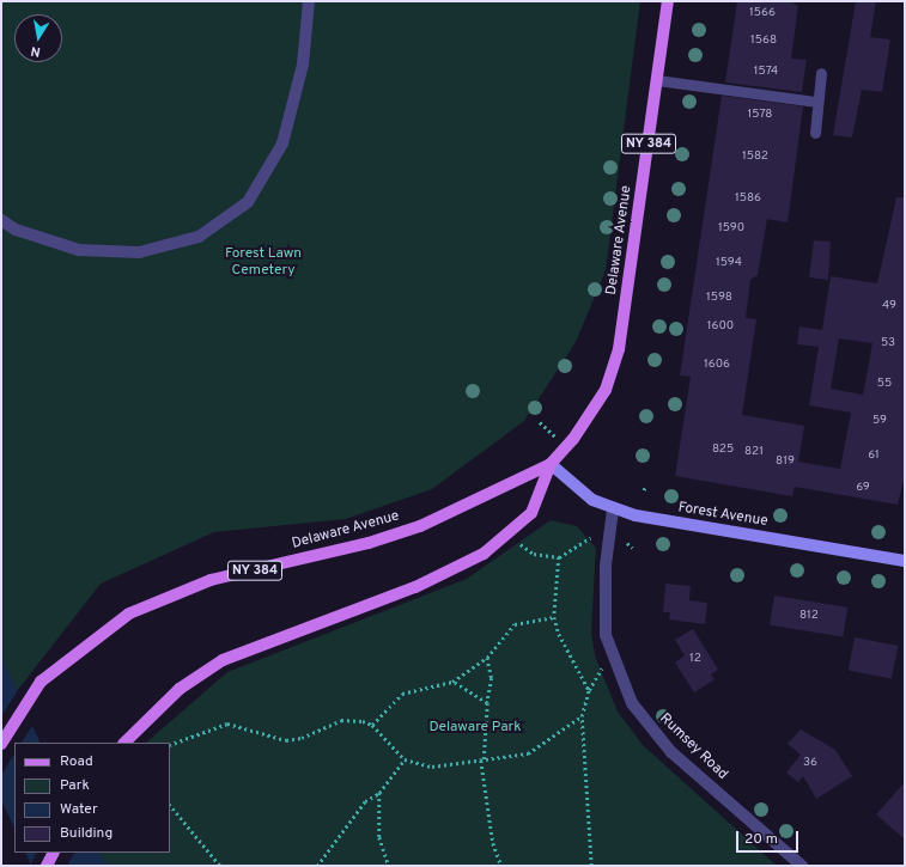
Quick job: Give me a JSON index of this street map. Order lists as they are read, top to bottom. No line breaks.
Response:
{"streets":{"main road":["NY 384","Delaware Avenue"],"street":["Forest Avenue","Rumsey Road"]},"crossings":[["Delaware Avenue","Forest Avenue"],["Forest Avenue","Rumsey Road"]],"parks":["Forest Lawn Cemetery","Delaware Park"],"house_numbers":["1566","1568","1574","1578","1582","1586","1590","1594","1598","49","1600","53","1606","55","59","825","821","61","819","69","812","12","36"],"legend":["Road","Park","Water","Building"],"scale_bar":"20 m","north":"bottom"}
